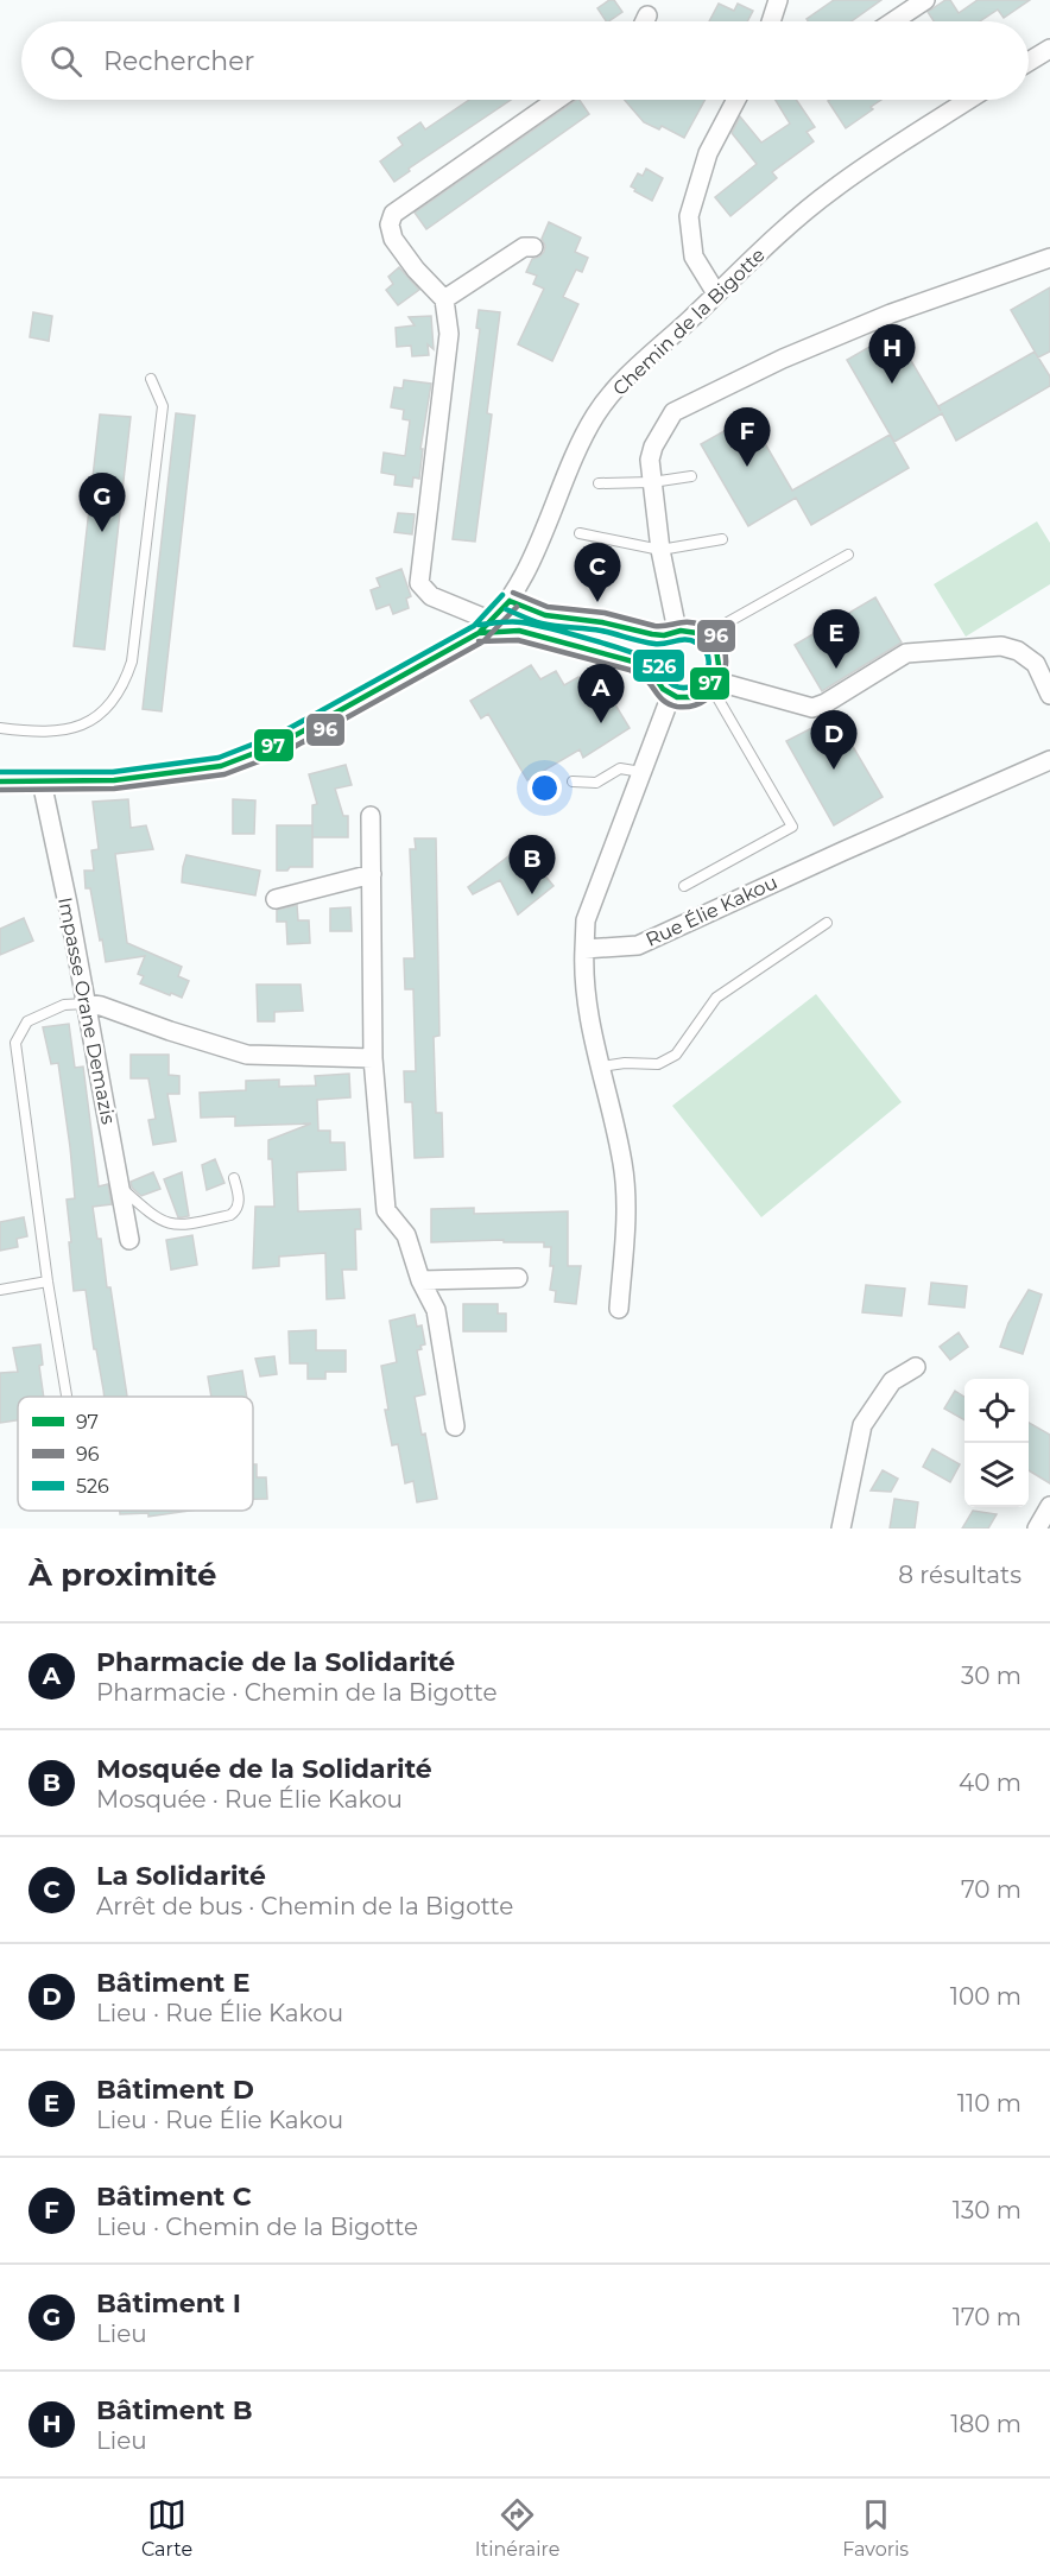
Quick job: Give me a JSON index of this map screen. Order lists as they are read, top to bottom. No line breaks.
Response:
{"streets":{"street":["Chemin de la Bigotte","Rue Élie Kakou","Impasse Orane Demazis"]},"crossings":[["Chemin de la Bigotte","Impasse Orane Demazis"]],"lines":["transit line 96","transit line 526","transit line 97"],"legend":["97","96","526"],"page":{"search":"Rechercher","pins":["H","F","G","C","E","A","D","B"],"heading":["À proximité","8 résultats"],"list":[{"mark":"A","name":"Pharmacie de la Solidarité","note":"Pharmacie · Chemin de la Bigotte","value":"30 m"},{"mark":"B","name":"Mosquée de la Solidarité","note":"Mosquée · Rue Élie Kakou","value":"40 m"},{"mark":"C","name":"La Solidarité","note":"Arrêt de bus · Chemin de la Bigotte","value":"70 m"},{"mark":"D","name":"Bâtiment E","note":"Lieu · Rue Élie Kakou","value":"100 m"},{"mark":"E","name":"Bâtiment D","note":"Lieu · Rue Élie Kakou","value":"110 m"},{"mark":"F","name":"Bâtiment C","note":"Lieu · Chemin de la Bigotte","value":"130 m"},{"mark":"G","name":"Bâtiment I","note":"Lieu","value":"170 m"},{"mark":"H","name":"Bâtiment B","note":"Lieu","value":"180 m"}],"nav":["Carte","Itinéraire","Favoris"]}}
